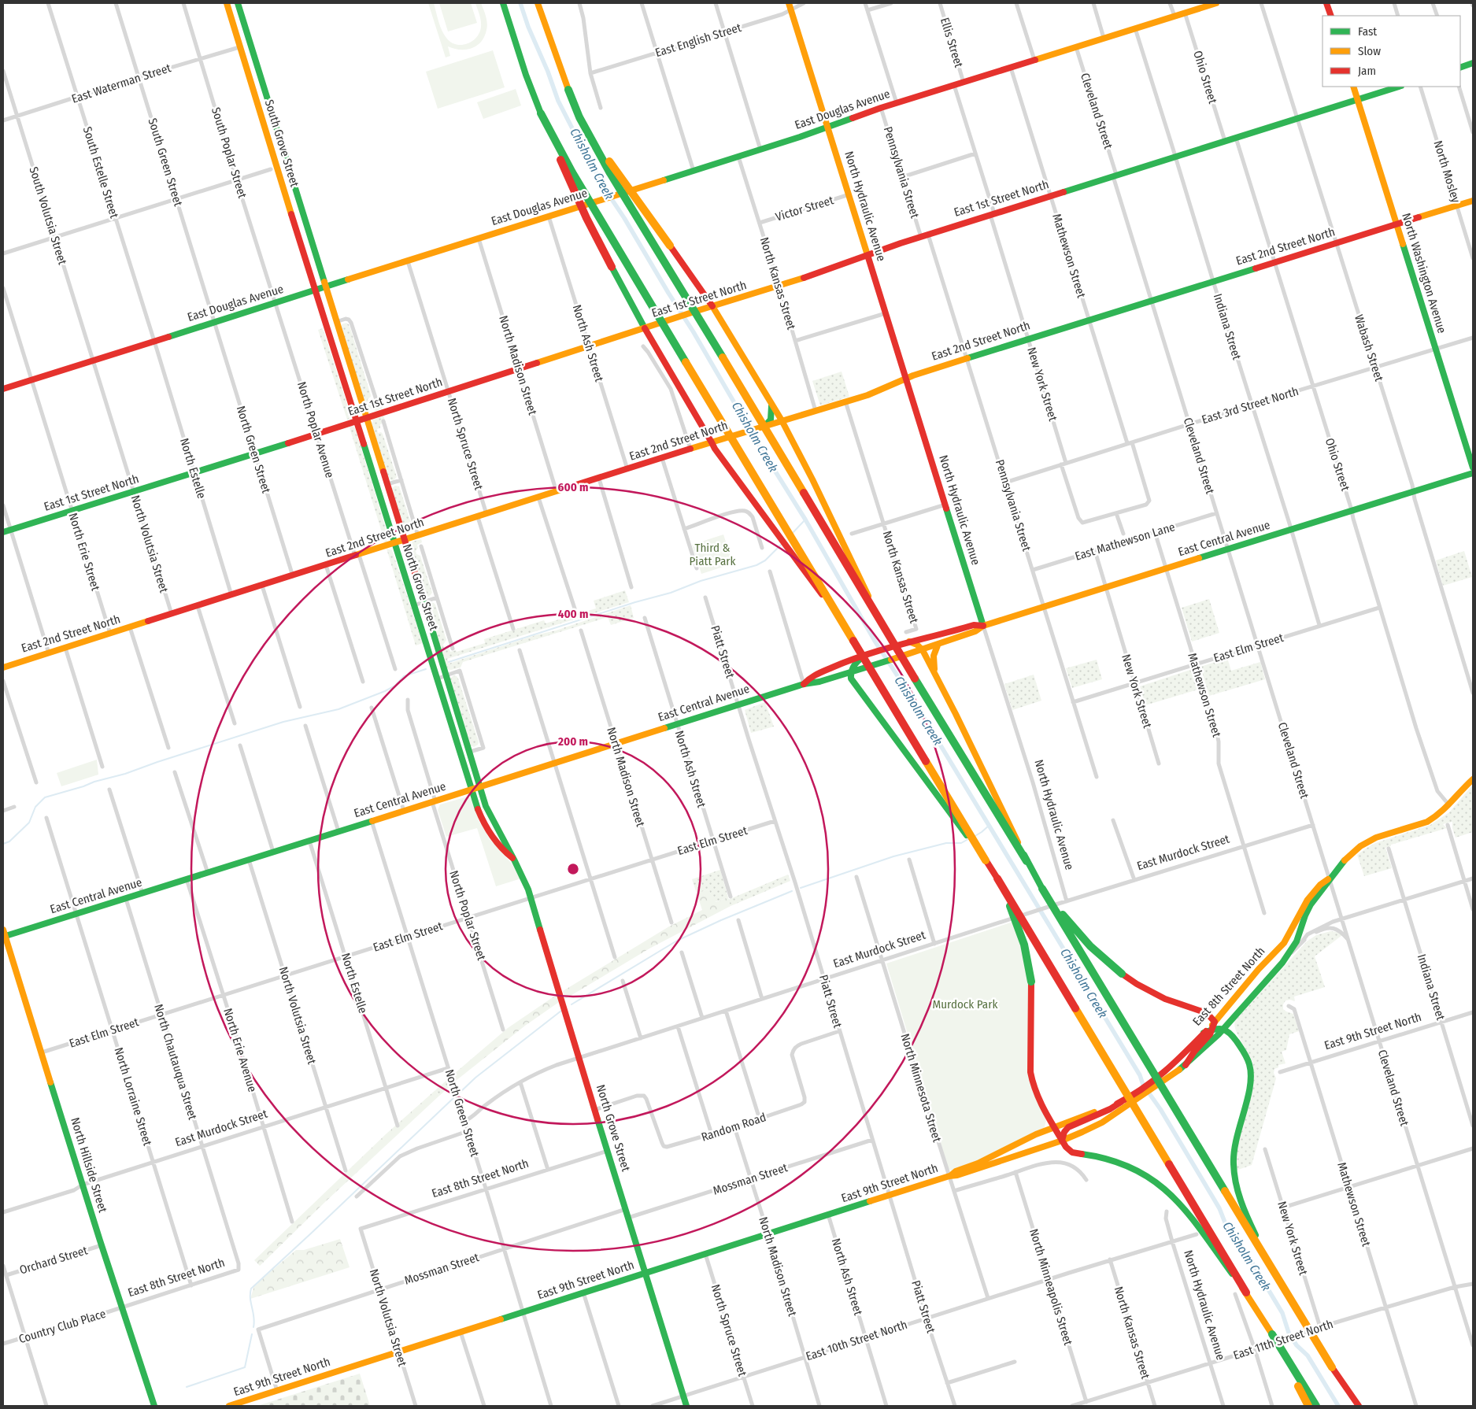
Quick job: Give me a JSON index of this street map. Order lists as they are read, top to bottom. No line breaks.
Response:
{"streets":{"main road":["East Douglas Avenue","South Grove Street","East 1st Street North","North Hydraulic Avenue","East 2nd Street North","North Washington Avenue","East Central Avenue","North Grove Street","East 8th Street North","East 9th Street North","North Hillside Street"],"street":["East English Street","Ellis Street","Ohio Street","East Waterman Street","Cleveland Street","South Poplar Street","South Green Street","North Mosley","South Estelle Street","Pennsylvania Street","Victor Street","South Volutsia Street","Mathewson Street","North Kansas Street","Indiana Street","North Ash Street","Wabash Street","North Madison Street","New York Street","East 3rd Street North","North Poplar Avenue","North Spruce Street","North Green Street","North Estelle","East Mathewson Lane","North Volutsia Street","North Erie Street","East Elm Street","Piatt Street","East Murdock Street","North Poplar Street","North Erie Avenue","North Chautauqua Street","North Minnesota Street","North Lorraine Street","Random Road","Mossman Street","Orchard Street","North Minneapolis Street","Country Club Place","East 11th Street North","East 10th Street North"]},"crossings":[["East English Street","North Hydraulic Avenue"],["Ellis Street","East Douglas Avenue"],["Ohio Street","East Douglas Avenue"],["Ohio Street","East 1st Street North"],["Ohio Street","East 2nd Street North"],["Ohio Street","East 3rd Street North"],["Ohio Street","East Central Avenue"],["Ohio Street","East Elm Street"],["East Waterman Street","South Grove Street"],["East Waterman Street","South Poplar Street"],["East Waterman Street","South Green Street"],["East Waterman Street","South Estelle Street"],["East Waterman Street","South Volutsia Street"],["East Douglas Avenue","Cleveland Street"],["East Douglas Avenue","South Grove Street"],["East Douglas Avenue","South Poplar Street"],["East Douglas Avenue","South Green Street"],["East Douglas Avenue","South Estelle Street"],["East Douglas Avenue","Pennsylvania Street"],["East Douglas Avenue","North Hydraulic Avenue"],["East Douglas Avenue","South Volutsia Street"],["East Douglas Avenue","Mathewson Street"],["East Douglas Avenue","North Kansas Street"],["East Douglas Avenue","Indiana Street"],["East Douglas Avenue","North Ash Street"],["East Douglas Avenue","North Madison Street"],["East Douglas Avenue","New York Street"],["East Douglas Avenue","North Poplar Avenue"],["East Douglas Avenue","North Spruce Street"],["East Douglas Avenue","North Green Street"],["East Douglas Avenue","North Estelle"],["East Douglas Avenue","North Volutsia Street"],["East Douglas Avenue","North Erie Street"],["East Douglas Avenue","North Grove Street"],["Cleveland Street","East 1st Street North"],["Cleveland Street","East 2nd Street North"],["Cleveland Street","East 3rd Street North"],["Cleveland Street","East Central Avenue"],["Cleveland Street","East Mathewson Lane"],["Cleveland Street","East Elm Street"],["Cleveland Street","East Murdock Street"],["Cleveland Street","East 8th Street North"],["Cleveland Street","East 9th Street North"],["Cleveland Street","East 11th Street North"],["South Grove Street","North Grove Street"],["South Poplar Street","North Poplar Avenue"],["South Green Street","North Green Street"],["North Mosley","East 2nd Street North"],["South Estelle Street","North Estelle"],["Pennsylvania Street","East 1st Street North"],["Pennsylvania Street","East 2nd Street North"],["Pennsylvania Street","East 3rd Street North"],["Pennsylvania Street","East Central Avenue"],["Pennsylvania Street","East Mathewson Lane"],["Pennsylvania Street","East Elm Street"],["East 1st Street North","North Hydraulic Avenue"],["East 1st Street North","Mathewson Street"],["East 1st Street North","North Washington Avenue"],["East 1st Street North","North Kansas Street"],["East 1st Street North","Indiana Street"],["East 1st Street North","North Ash Street"],["East 1st Street North","Wabash Street"],["East 1st Street North","North Madison Street"],["East 1st Street North","New York Street"],["East 1st Street North","North Poplar Avenue"],["East 1st Street North","North Spruce Street"],["East 1st Street North","North Green Street"],["East 1st Street North","North Estelle"],["East 1st Street North","North Volutsia Street"],["East 1st Street North","North Erie Street"],["East 1st Street North","North Grove Street"],["North Hydraulic Avenue","Victor Street"],["North Hydraulic Avenue","East 2nd Street North"],["North Hydraulic Avenue","East Central Avenue"],["North Hydraulic Avenue","East Murdock Street"],["North Hydraulic Avenue","East 11th Street North"],["North Hydraulic Avenue","East 10th Street North"],["Victor Street","North Kansas Street"],["South Volutsia Street","North Volutsia Street"],["East 2nd Street North","Mathewson Street"],["East 2nd Street North","North Washington Avenue"],["East 2nd Street North","North Kansas Street"],["East 2nd Street North","Indiana Street"],["East 2nd Street North","North Ash Street"],["East 2nd Street North","Wabash Street"],["East 2nd Street North","North Madison Street"],["East 2nd Street North","New York Street"],["East 2nd Street North","North Poplar Avenue"],["East 2nd Street North","North Spruce Street"],["East 2nd Street North","North Green Street"],["East 2nd Street North","North Estelle"],["East 2nd Street North","North Volutsia Street"],["East 2nd Street North","North Erie Street"],["East 2nd Street North","North Grove Street"],["Mathewson Street","New York Street"],["Mathewson Street","East 3rd Street North"],["Mathewson Street","East Central Avenue"],["Mathewson Street","East Mathewson Lane"],["Mathewson Street","East Elm Street"],["Mathewson Street","East Murdock Street"],["Mathewson Street","East 9th Street North"],["Mathewson Street","East 11th Street North"],["North Washington Avenue","East 3rd Street North"],["North Kansas Street","East 11th Street North"],["North Kansas Street","East 10th Street North"],["Indiana Street","East 3rd Street North"],["Indiana Street","East Central Avenue"],["Indiana Street","East Elm Street"],["Indiana Street","East 8th Street North"],["Indiana Street","East 9th Street North"],["North Ash Street","East Central Avenue"],["North Ash Street","East Elm Street"],["North Ash Street","East 9th Street North"],["North Ash Street","East 10th Street North"],["Wabash Street","East 3rd Street North"],["Wabash Street","East Central Avenue"],["North Madison Street","East Central Avenue"],["North Madison Street","East Elm Street"],["North Madison Street","East 9th Street North"],["North Madison Street","Random Road"],["North Madison Street","Mossman Street"],["North Madison Street","East 10th Street North"],["New York Street","East 3rd Street North"],["New York Street","East Central Avenue"],["New York Street","East Mathewson Lane"],["New York Street","East Elm Street"],["New York Street","East 11th Street North"],["North Spruce Street","East 9th Street North"],["North Spruce Street","East 10th Street North"],["North Green Street","East Central Avenue"],["North Green Street","East Elm Street"],["North Green Street","East Murdock Street"],["North Green Street","East 8th Street North"],["North Green Street","East 9th Street North"],["North Green Street","Mossman Street"],["North Estelle","East Central Avenue"],["North Estelle","East Elm Street"],["North Estelle","East Murdock Street"],["East Central Avenue","North Volutsia Street"],["East Central Avenue","North Grove Street"],["East Central Avenue","Piatt Street"],["East Central Avenue","North Poplar Street"],["East Central Avenue","North Erie Avenue"],["East Central Avenue","North Chautauqua Street"],["East Central Avenue","North Lorraine Street"],["East Central Avenue","North Hillside Street"],["North Volutsia Street","East Elm Street"],["North Volutsia Street","East Murdock Street"],["North Volutsia Street","East 8th Street North"],["North Volutsia Street","East 9th Street North"],["North Volutsia Street","Mossman Street"],["North Grove Street","East Elm Street"],["North Grove Street","East Murdock Street"],["North Grove Street","East 8th Street North"],["North Grove Street","East 9th Street North"],["North Grove Street","Random Road"],["North Grove Street","Mossman Street"],["North Grove Street","East 10th Street North"],["East Elm Street","Piatt Street"],["East Elm Street","North Poplar Street"],["East Elm Street","North Erie Avenue"],["East Elm Street","North Chautauqua Street"],["East Elm Street","North Lorraine Street"],["East Elm Street","North Hillside Street"],["Piatt Street","East Murdock Street"],["Piatt Street","East 9th Street North"],["Piatt Street","Random Road"],["Piatt Street","Mossman Street"],["Piatt Street","East 10th Street North"],["East Murdock Street","North Erie Avenue"],["East Murdock Street","North Chautauqua Street"],["East Murdock Street","North Minnesota Street"],["East Murdock Street","North Lorraine Street"],["East Murdock Street","North Hillside Street"],["East 8th Street North","East 9th Street North"],["East 8th Street North","North Chautauqua Street"],["East 8th Street North","North Lorraine Street"],["East 8th Street North","North Hillside Street"],["East 8th Street North","Country Club Place"],["East 9th Street North","North Minnesota Street"],["East 9th Street North","Mossman Street"],["North Minnesota Street","East 10th Street North"],["North Hillside Street","Orchard Street"],["North Hillside Street","Country Club Place"],["North Minneapolis Street","East 11th Street North"],["North Minneapolis Street","East 10th Street North"]],"water":["Chisholm Creek"],"parks":["Third & Piatt Park","Murdock Park"],"legend":["Fast","Slow","Jam"],"rings":["600 m","400 m","200 m"]}
